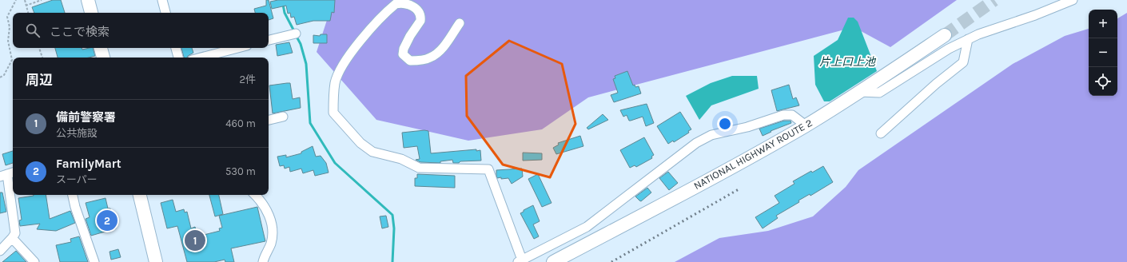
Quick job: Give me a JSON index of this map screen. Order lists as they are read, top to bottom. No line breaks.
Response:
{"streets":{"highway":["NATIONAL HIGHWAY ROUTE 2"]},"water":["片上口上池"],"page":{"map_buttons":["+","−"],"search":"ここで検索","heading":["周辺","2件"],"list":[{"mark":"1","name":"備前警察署","note":"公共施設","value":"460 m"},{"mark":"2","name":"FamilyMart","note":"スーパー","value":"530 m"}],"pins":["2","1"]}}
